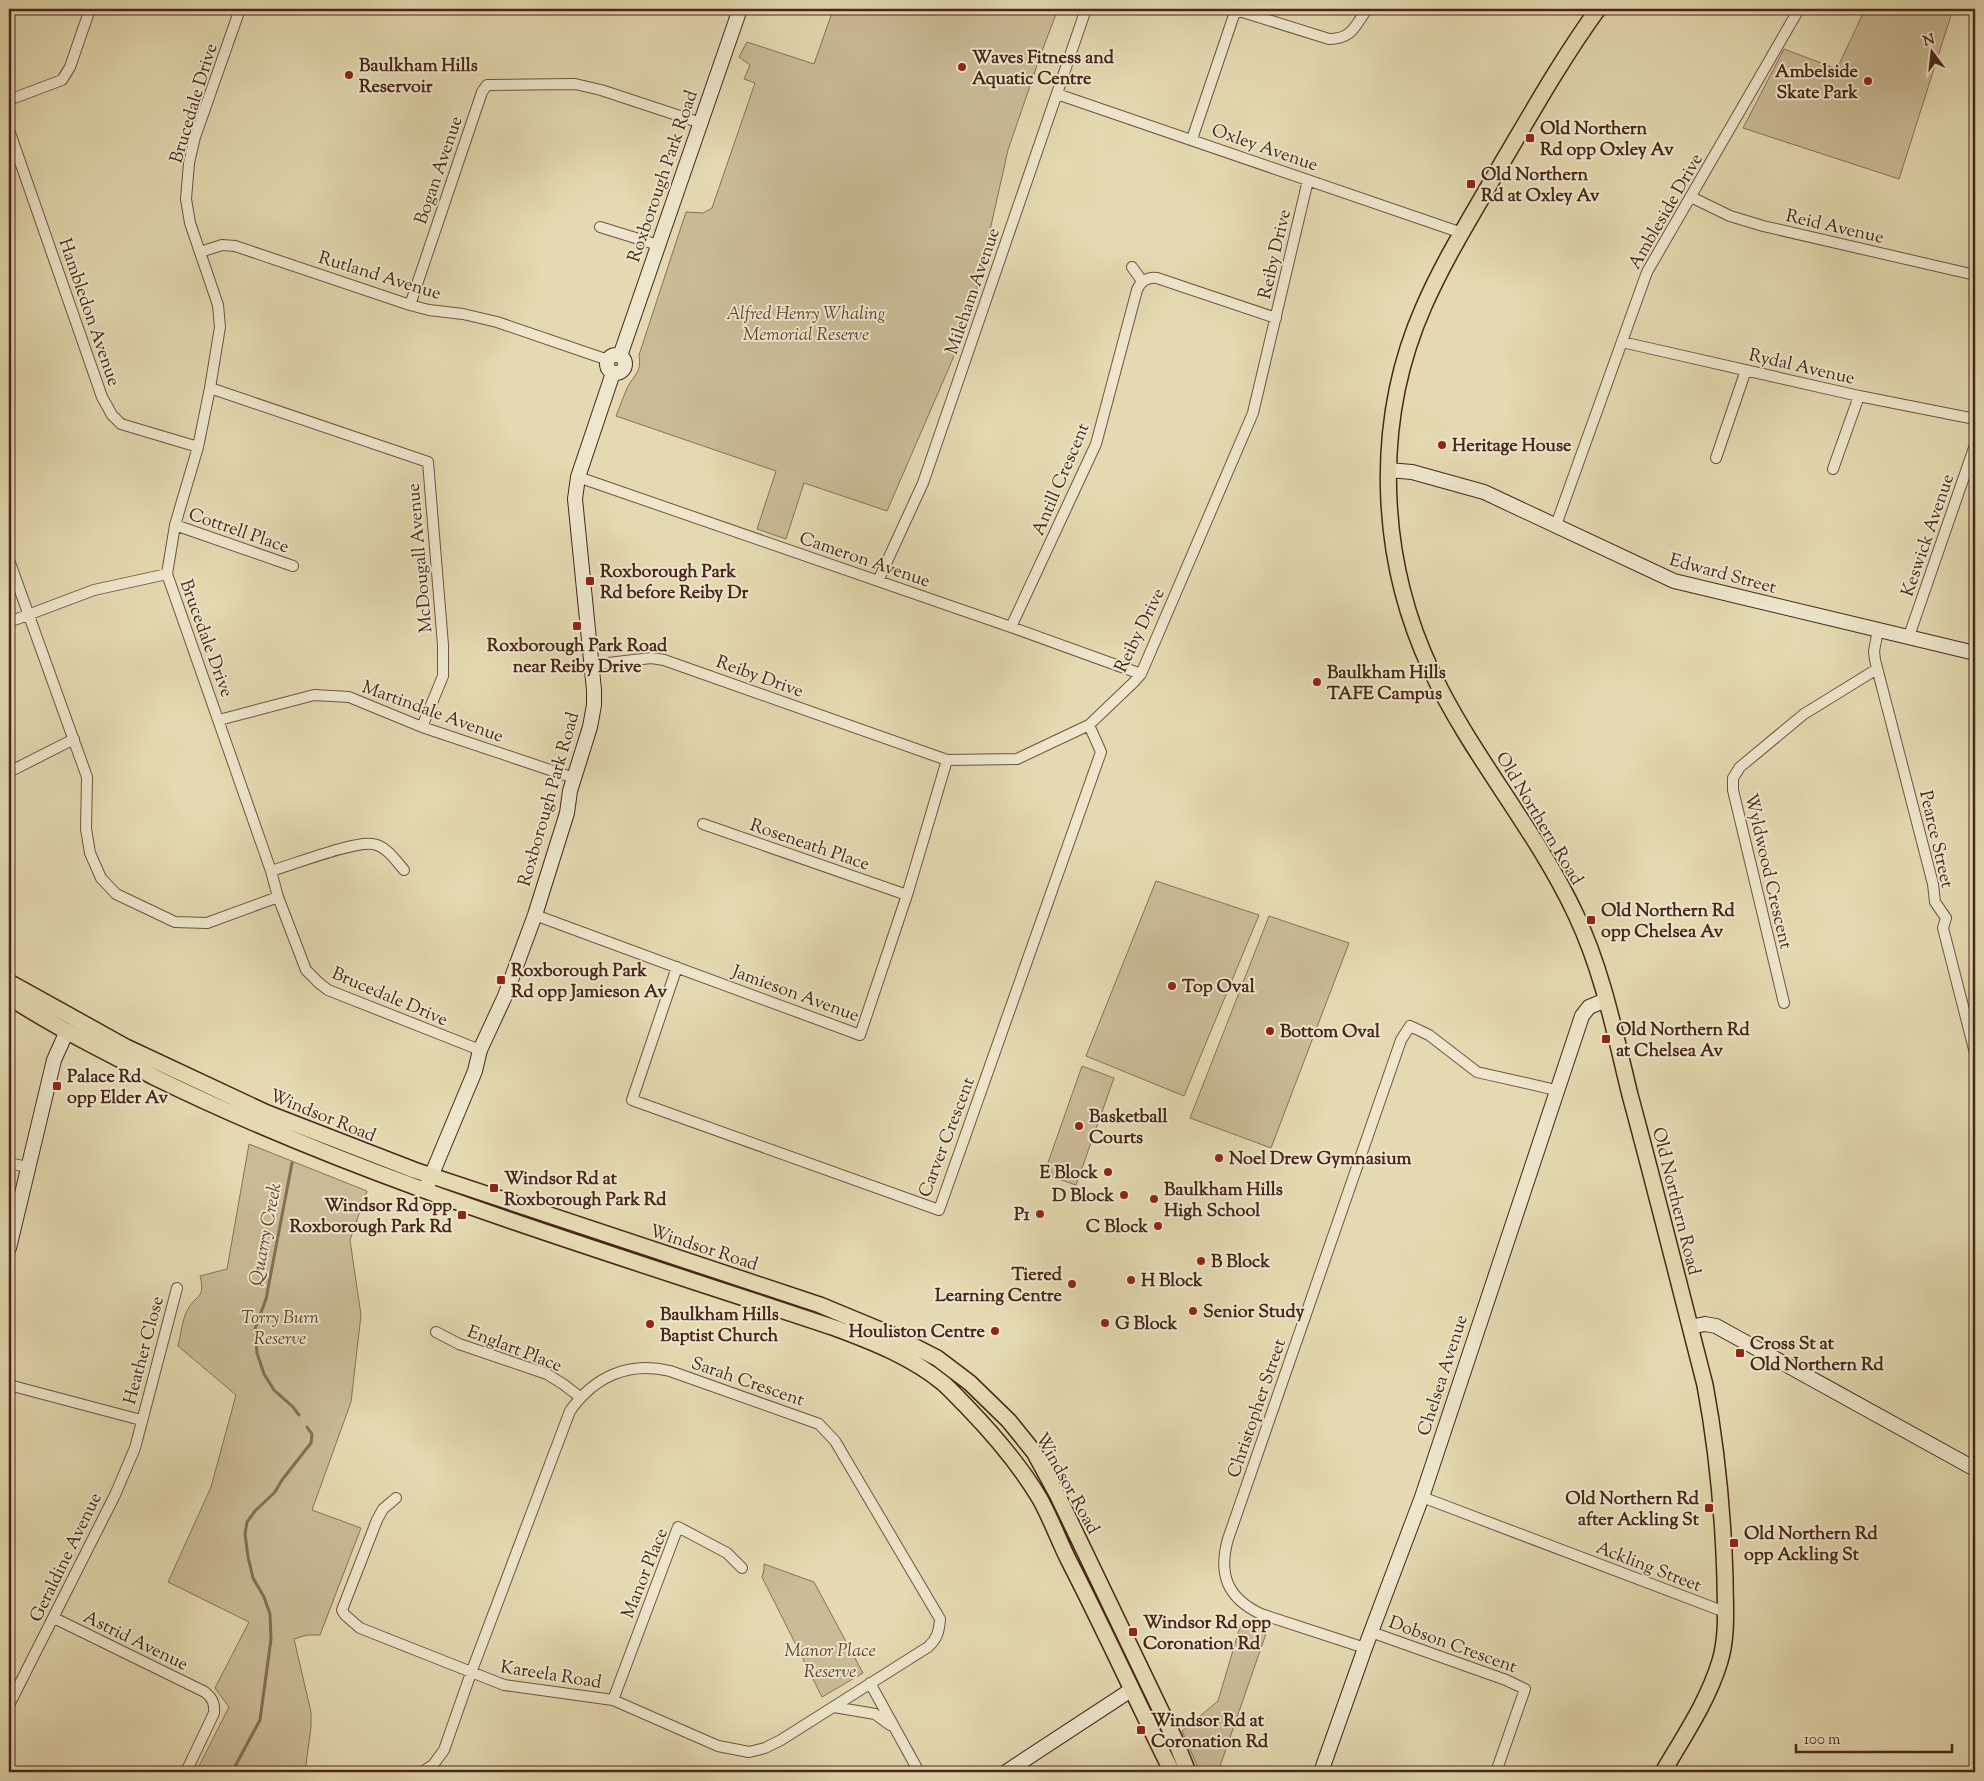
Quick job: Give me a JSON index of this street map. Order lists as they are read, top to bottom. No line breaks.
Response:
{"streets":{"main road":["Old Northern Road","Windsor Road"],"street":["Brucedale Drive","Oxley Avenue","Bogan Avenue","Roxborough Park Road","Ambleside Drive","Reid Avenue","Reiby Drive","Rutland Avenue","Mileham Avenue","Hambledon Avenue","Rydal Avenue","Antill Crescent","Cottrell Place","Keswick Avenue","McDougall Avenue","Cameron Avenue","Edward Street","Martindale Avenue","Pearce Street","Roseneath Place","Wyldwood Crescent","Jamieson Avenue","Carver Crescent","Englart Place","Heather Close","Chelsea Avenue","Sarah Crescent","Christopher Street","Geraldine Avenue","Ackling Street","Manor Place","Astrid Avenue","Dobson Crescent","Kareela Road"]},"crossings":[["Brucedale Drive","Roxborough Park Road"],["Brucedale Drive","Rutland Avenue"],["Brucedale Drive","Hambledon Avenue"],["Brucedale Drive","Cottrell Place"],["Brucedale Drive","McDougall Avenue"],["Brucedale Drive","Martindale Avenue"],["Oxley Avenue","Reiby Drive"],["Oxley Avenue","Mileham Avenue"],["Oxley Avenue","Old Northern Road"],["Bogan Avenue","Roxborough Park Road"],["Bogan Avenue","Rutland Avenue"],["Roxborough Park Road","Reiby Drive"],["Roxborough Park Road","Rutland Avenue"],["Roxborough Park Road","Cameron Avenue"],["Roxborough Park Road","Martindale Avenue"],["Roxborough Park Road","Jamieson Avenue"],["Roxborough Park Road","Windsor Road"],["Ambleside Drive","Reid Avenue"],["Ambleside Drive","Rydal Avenue"],["Ambleside Drive","Edward Street"],["Reiby Drive","Cameron Avenue"],["Reiby Drive","Jamieson Avenue"],["Reiby Drive","Carver Crescent"],["Mileham Avenue","Cameron Avenue"],["Antill Crescent","Cameron Avenue"],["Keswick Avenue","Edward Street"],["McDougall Avenue","Martindale Avenue"],["Edward Street","Old Northern Road"],["Edward Street","Pearce Street"],["Old Northern Road","Chelsea Avenue"],["Old Northern Road","Ackling Street"],["Pearce Street","Wyldwood Crescent"],["Roseneath Place","Jamieson Avenue"],["Jamieson Avenue","Carver Crescent"],["Englart Place","Sarah Crescent"],["Heather Close","Geraldine Avenue"],["Chelsea Avenue","Christopher Street"],["Chelsea Avenue","Ackling Street"],["Chelsea Avenue","Dobson Crescent"],["Sarah Crescent","Kareela Road"],["Geraldine Avenue","Astrid Avenue"],["Manor Place","Kareela Road"]],"water":["Quarry Creek"],"parks":["Alfred Henry Whaling Memorial Reserve","Torry Burn Reserve","Manor Place Reserve"],"places":{"other":["Waves Fitness and Aquatic Centre","Baulkham Hills Reservoir","Ambelside Skate Park","Heritage House","Baulkham Hills TAFE Campus","Top Oval","Bottom Oval","Basketball Courts","Noel Drew Gymnasium","E Block","D Block","Baulkham Hills High School","P1","C Block","B Block","H Block","Tiered Learning Centre","Senior Study","G Block","Baulkham Hills Baptist Church","Houliston Centre"],"transit":["Old Northern Rd opp Oxley Av","Old Northern Rd at Oxley Av","Roxborough Park Rd before Reiby Dr","Roxborough Park Road near Reiby Drive","Old Northern Rd opp Chelsea Av","Roxborough Park Rd opp Jamieson Av","Old Northern Rd at Chelsea Av","Palace Rd opp Elder Av","Windsor Rd at Roxborough Park Rd","Windsor Rd opp Roxborough Park Rd","Cross St at Old Northern Rd","Old Northern Rd after Ackling St","Old Northern Rd opp Ackling St","Windsor Rd opp Coronation Rd","Windsor Rd at Coronation Rd"]},"scale_bar":"100 m","north":"top"}
